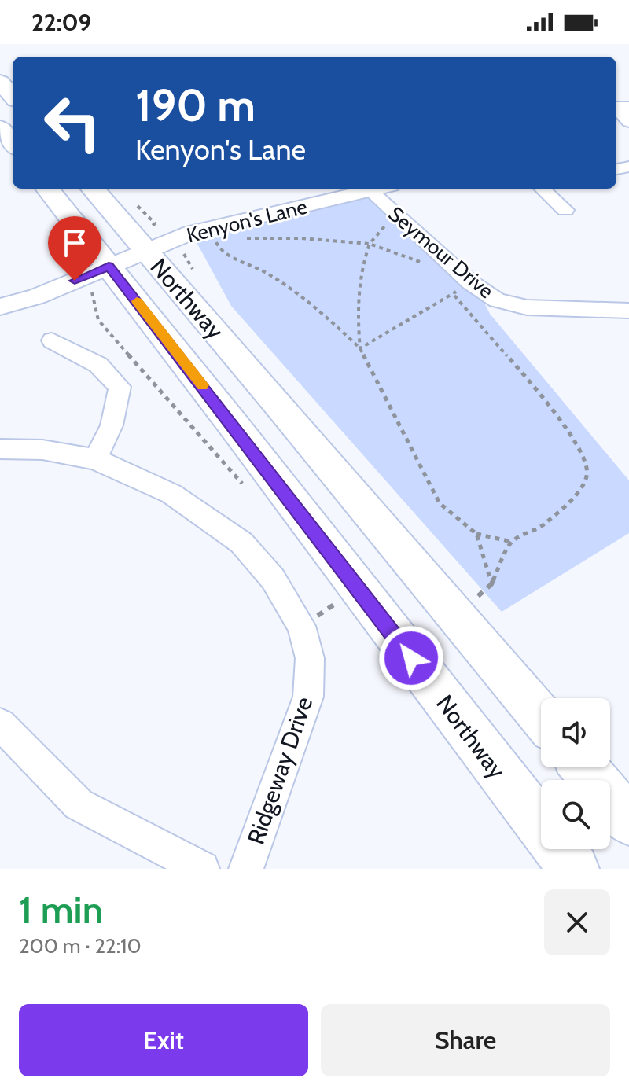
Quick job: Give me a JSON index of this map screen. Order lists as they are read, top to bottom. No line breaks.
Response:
{"streets":{"highway":["Northway"],"street":["Kenyon's Lane","Seymour Drive","Ridgeway Drive"]},"crossings":[["Kenyon's Lane","Seymour Drive"],["Kenyon's Lane","Northway"]],"page":{"status":"22:09","turn":["190 m","Kenyon's Lane"],"heading":["1 min","200 m · 22:10"],"buttons":["Exit","Share"]}}
